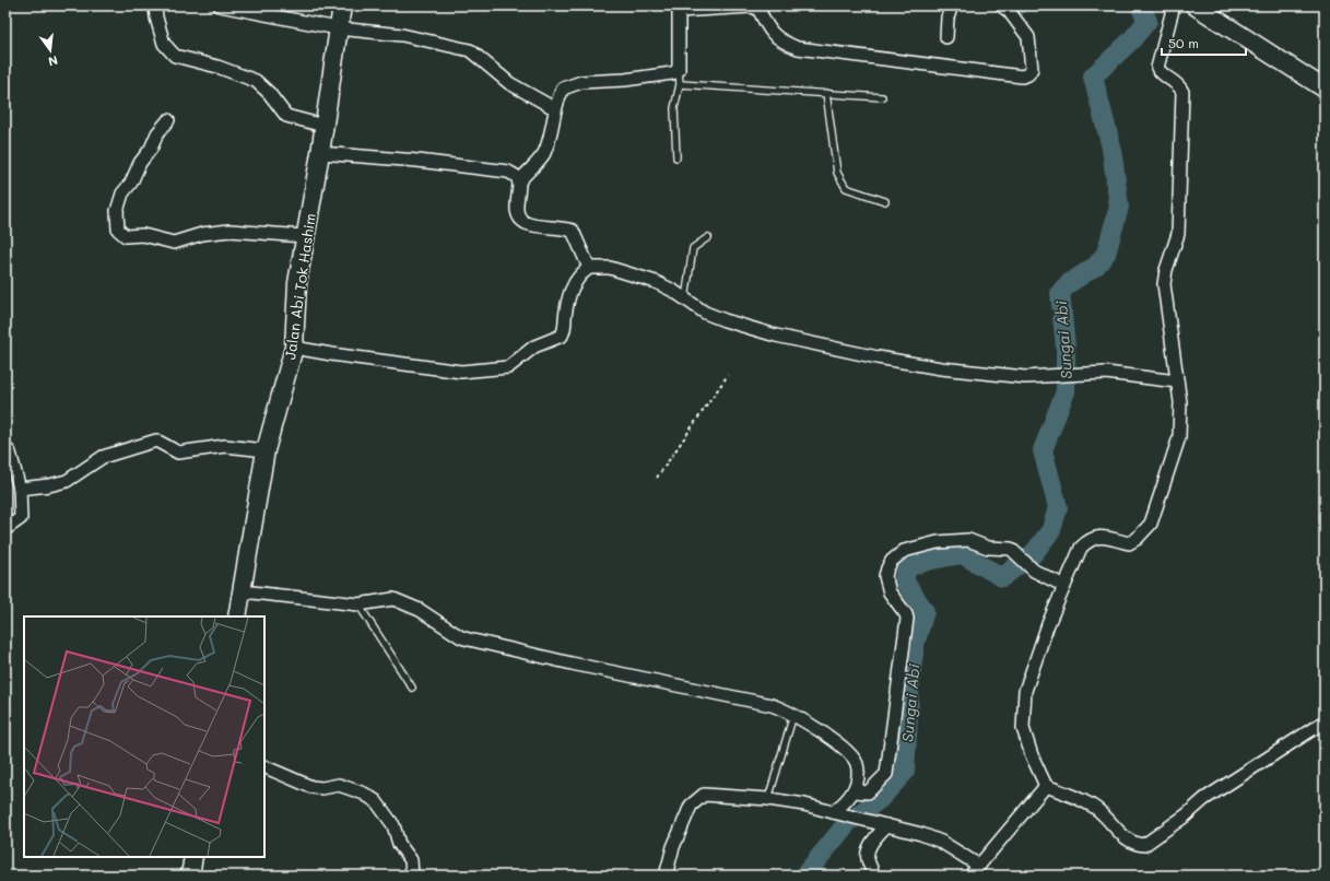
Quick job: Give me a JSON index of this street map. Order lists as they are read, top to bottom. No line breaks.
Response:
{"streets":{"main road":["Jalan Abi Tok Hashim"]},"water":["Sungai Abi"],"scale_bar":"50 m","north":"bottom"}
